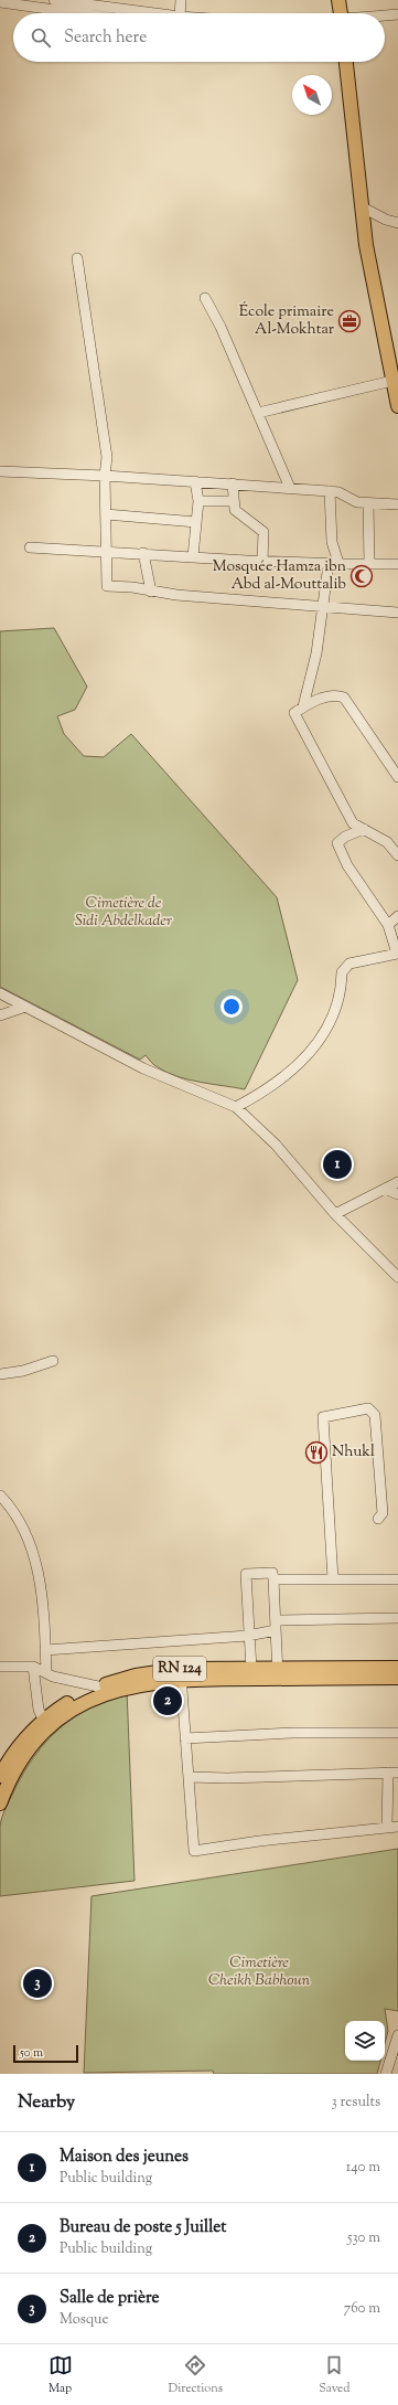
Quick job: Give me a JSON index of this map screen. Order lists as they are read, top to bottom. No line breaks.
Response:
{"streets":{"main road":["RN 124"]},"parks":["Cimetière de Sidi Abdelkader","Cimetière Cheikh Babhoun"],"places":{"office":["École primaire Al-Mokhtar"],"mosque":["Mosquée Hamza ibn Abd al-Mouttalib"],"restaurant":["Nhukl"]},"scale_bar":"50 m","north":"top left","page":{"search":"Search here","pins":["1","2","3"],"scale":"50 m","heading":["Nearby","3 results"],"list":[{"mark":"1","name":"Maison des jeunes","note":"Public building","value":"140 m"},{"mark":"2","name":"Bureau de poste 5 Juillet","note":"Public building","value":"530 m"},{"mark":"3","name":"Salle de prière","note":"Mosque","value":"760 m"}],"nav":["Map","Directions","Saved"]}}
